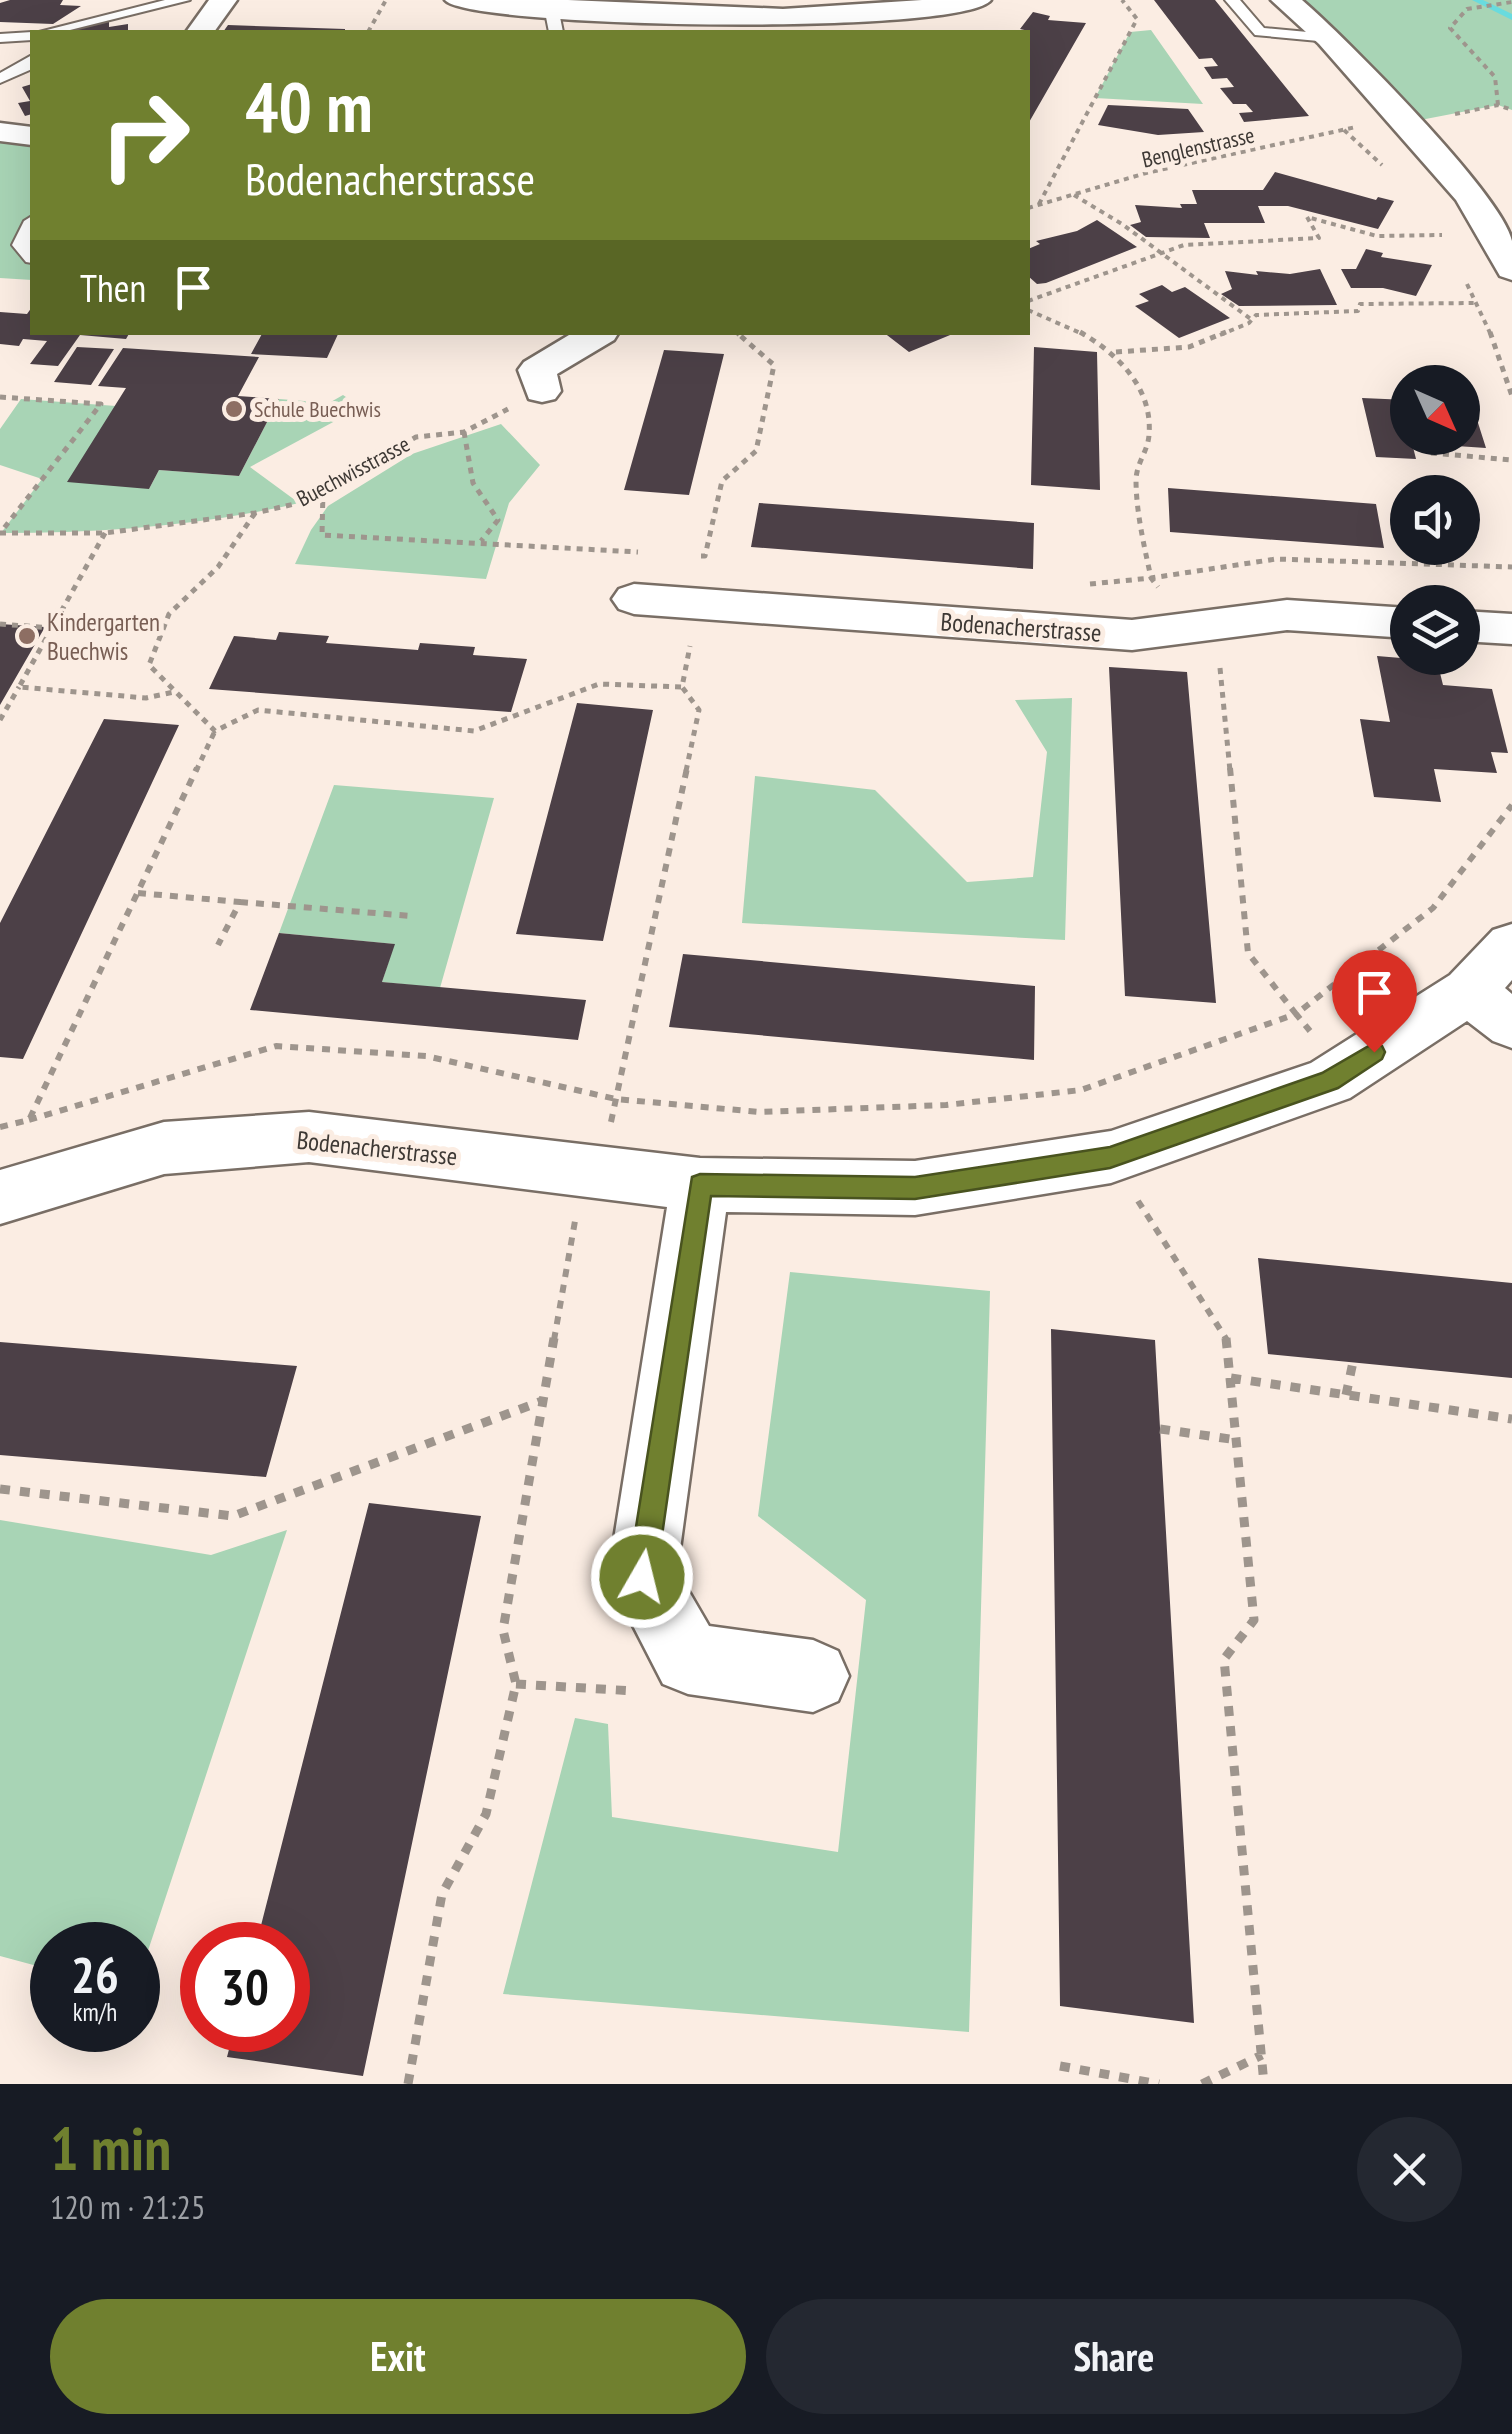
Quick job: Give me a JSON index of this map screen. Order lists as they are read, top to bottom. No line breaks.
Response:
{"streets":{"street":["Bodenacherstrasse"],"path":["Benglenstrasse","Buechwisstrasse"]},"places":["Schule Buechwis","Kindergarten Buechwis"],"north":"bottom right","page":{"turn":["40 m","Bodenacherstrasse"],"then":"Then","speed":"26 km/h","limit":"30","heading":["1 min","120 m · 21:25"],"buttons":["Exit","Share"]}}
